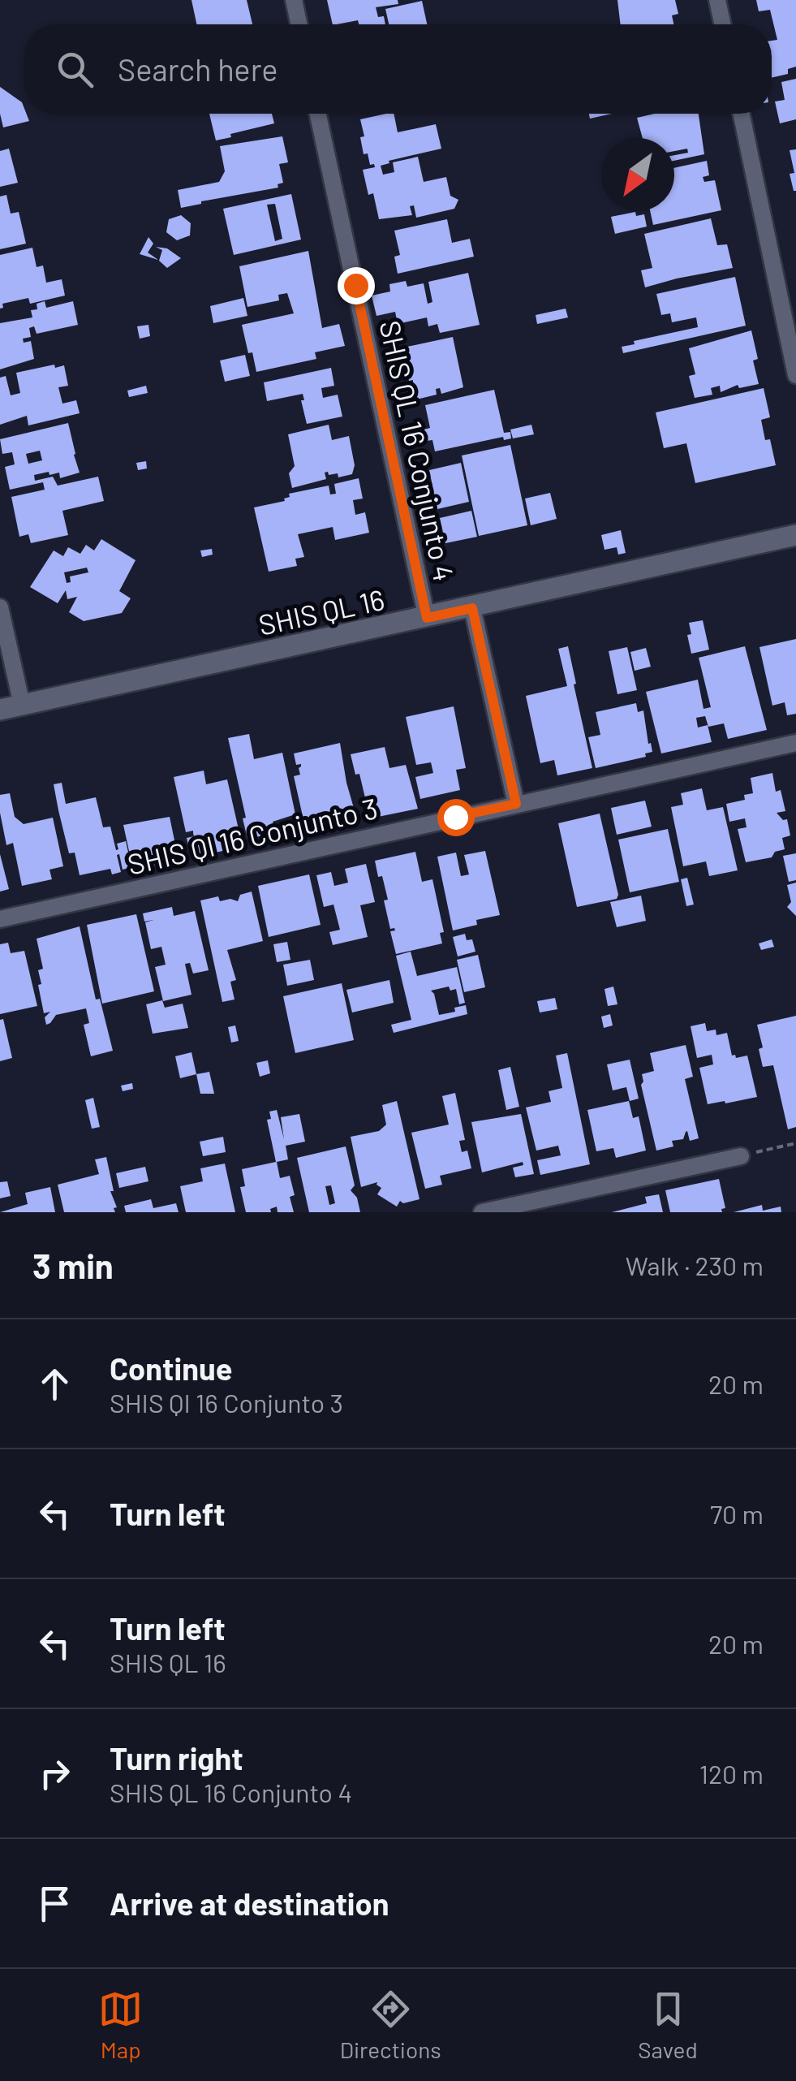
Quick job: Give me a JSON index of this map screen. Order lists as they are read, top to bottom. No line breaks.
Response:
{"streets":{"street":["SHIS QL 16 Conjunto 4","SHIS QL 16","SHIS QI 16 Conjunto 3"]},"crossings":[["SHIS QL 16 Conjunto 4","SHIS QL 16"]],"north":"bottom left","page":{"search":"Search here","heading":["3 min","Walk · 230 m"],"list":[["Continue","SHIS QI 16 Conjunto 3","20 m"],["Turn left","70 m"],["Turn left","SHIS QL 16","20 m"],["Turn right","SHIS QL 16 Conjunto 4","120 m"],"Arrive at destination"],"nav":["Map","Directions","Saved"]}}
